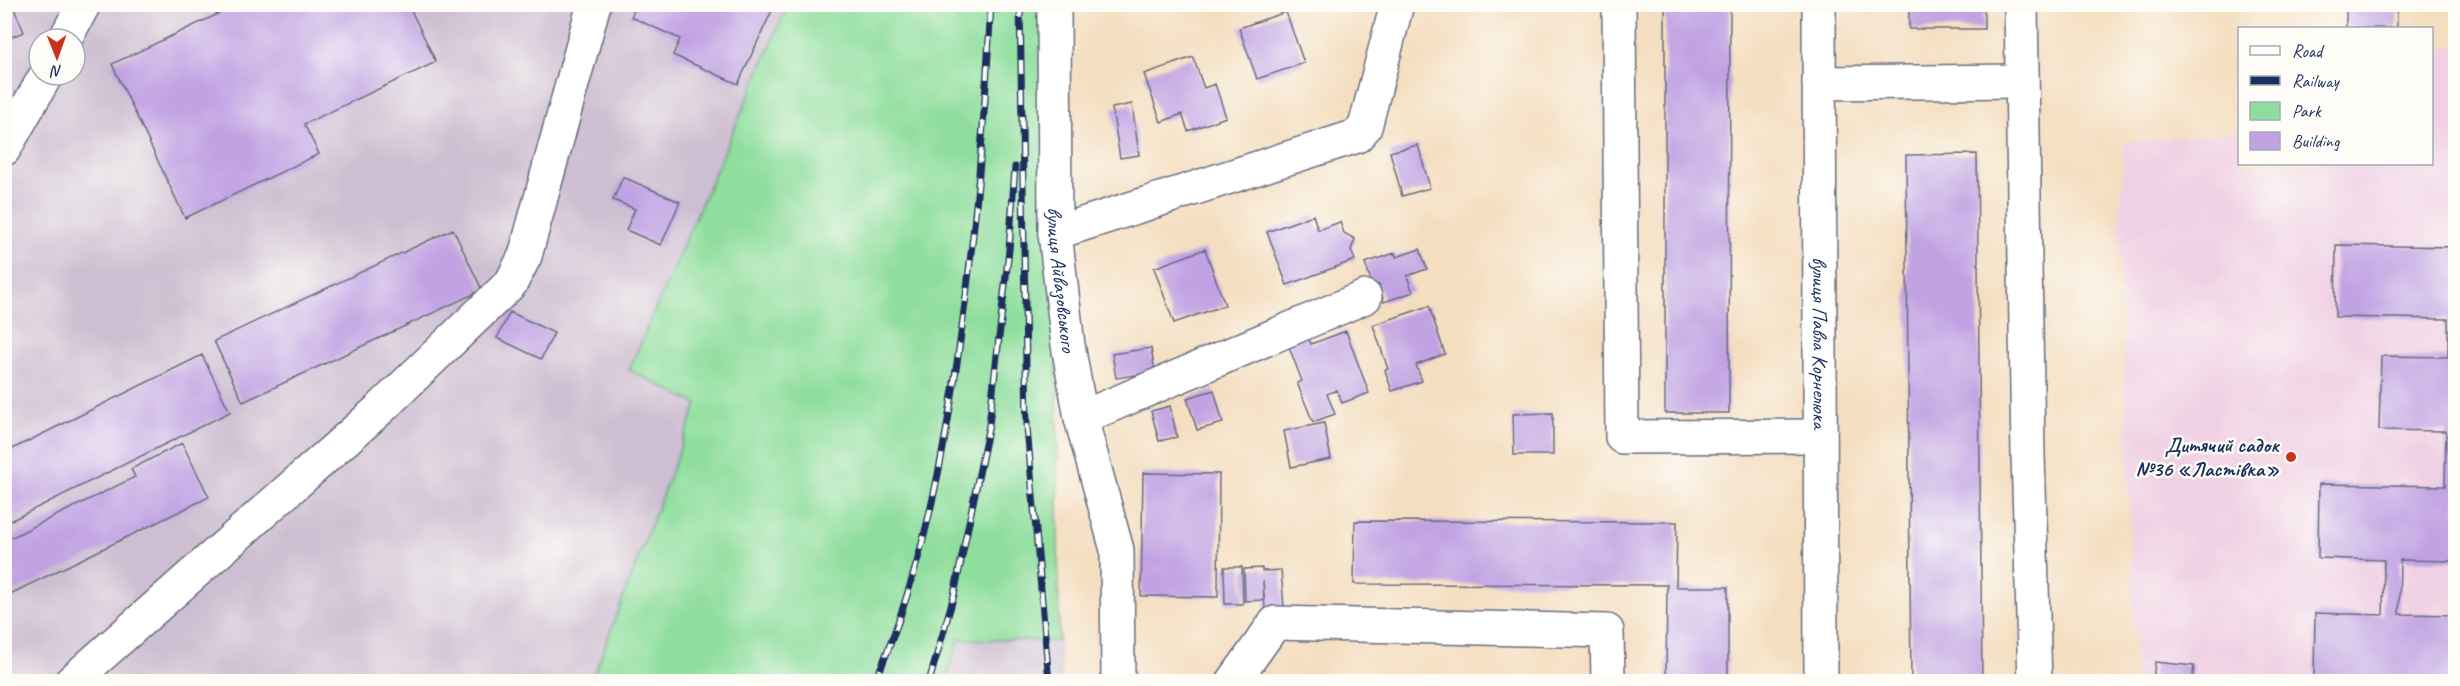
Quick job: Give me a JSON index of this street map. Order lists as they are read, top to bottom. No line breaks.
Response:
{"streets":{"street":["вулиця Айвазовського","вулиця Павла Корнелюка"]},"places":["Дитячий садок №36 «Ластівка»"],"legend":["Road","Railway","Park","Building"],"north":"bottom"}
